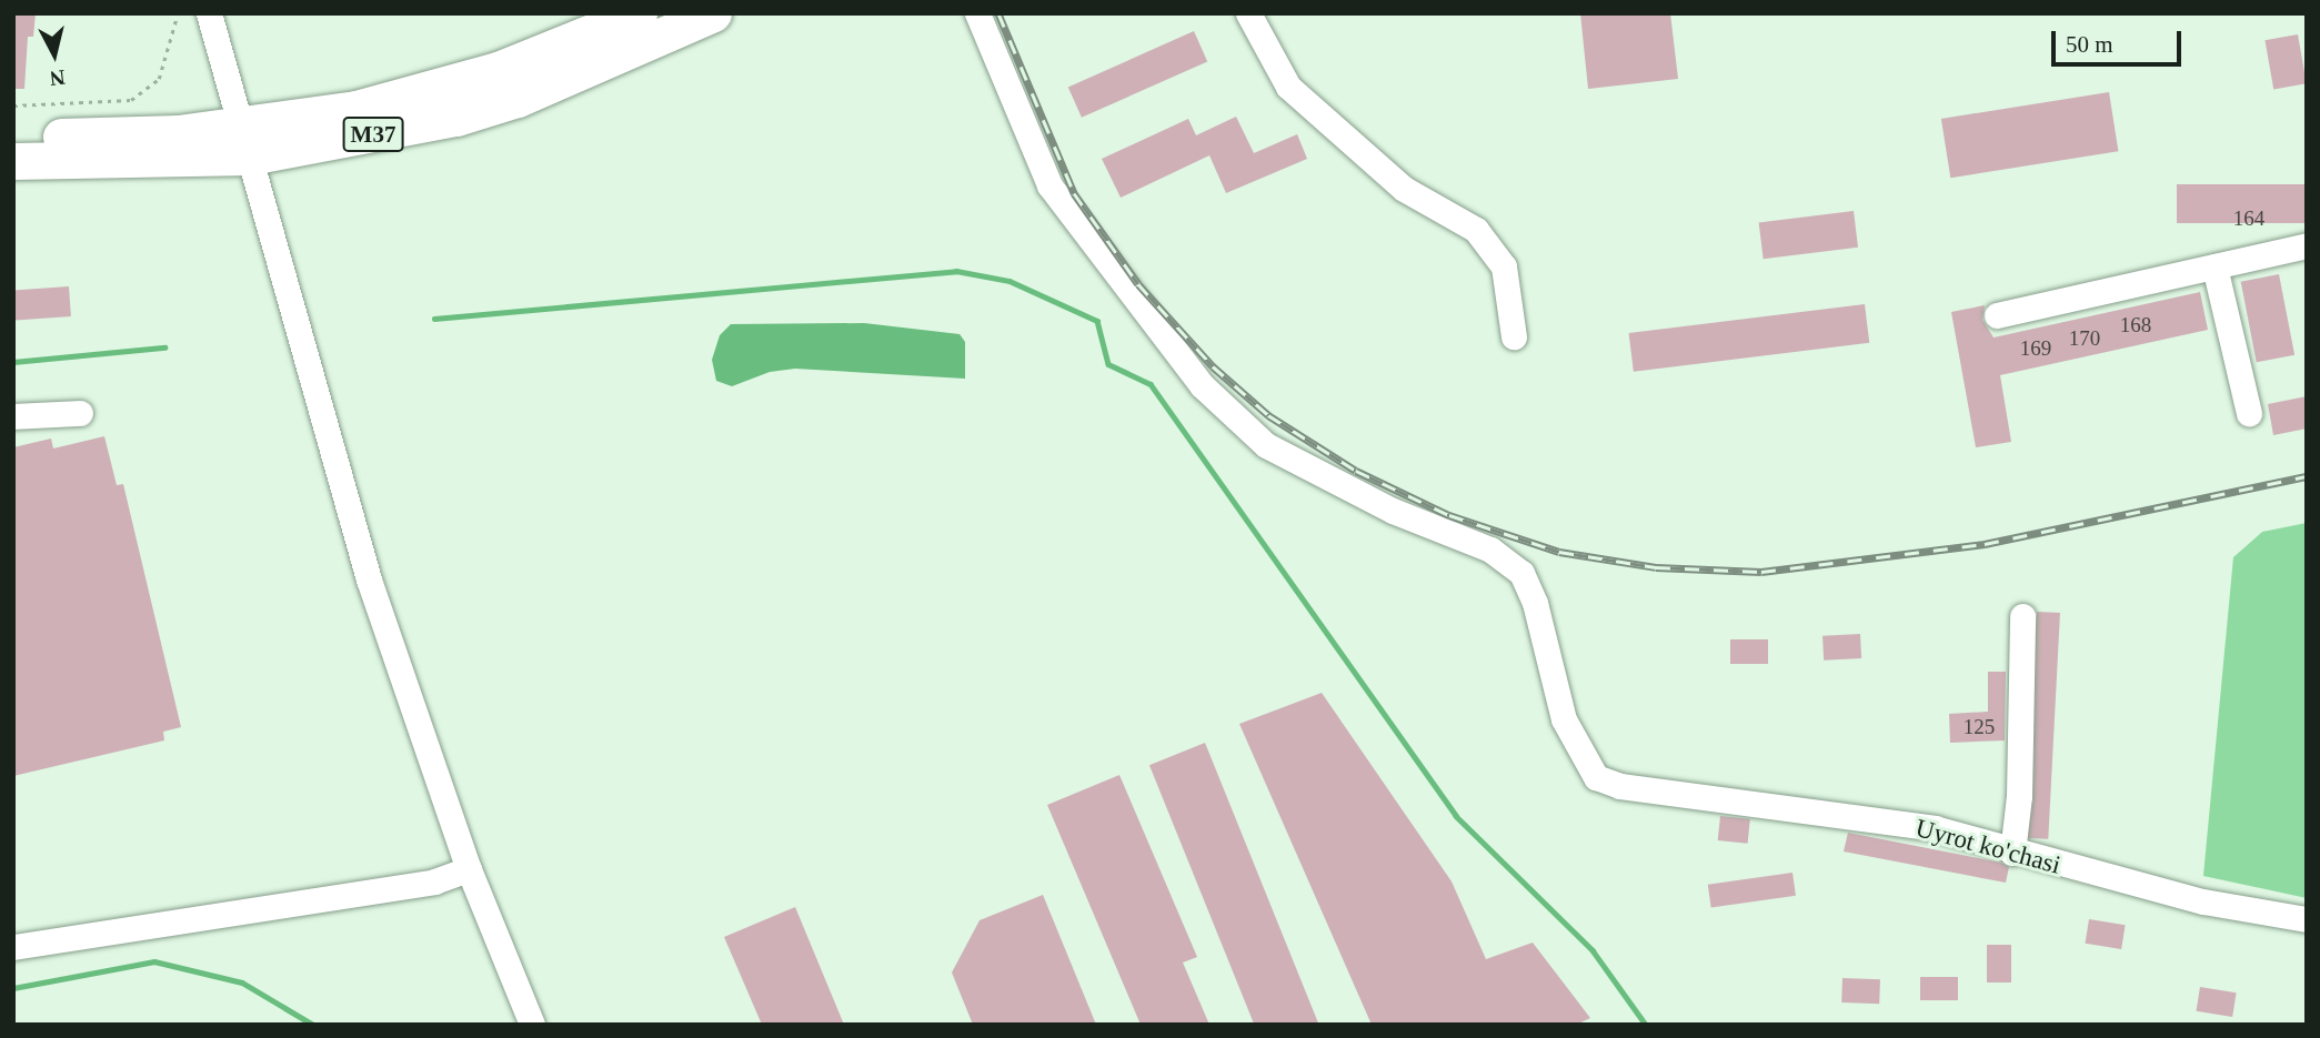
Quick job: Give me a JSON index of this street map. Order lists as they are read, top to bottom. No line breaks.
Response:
{"streets":{"highway":["M37"],"street":["Uyrot ko'chasi"]},"house_numbers":["164","168","170","169","125"],"scale_bar":"50 m","north":"bottom"}
